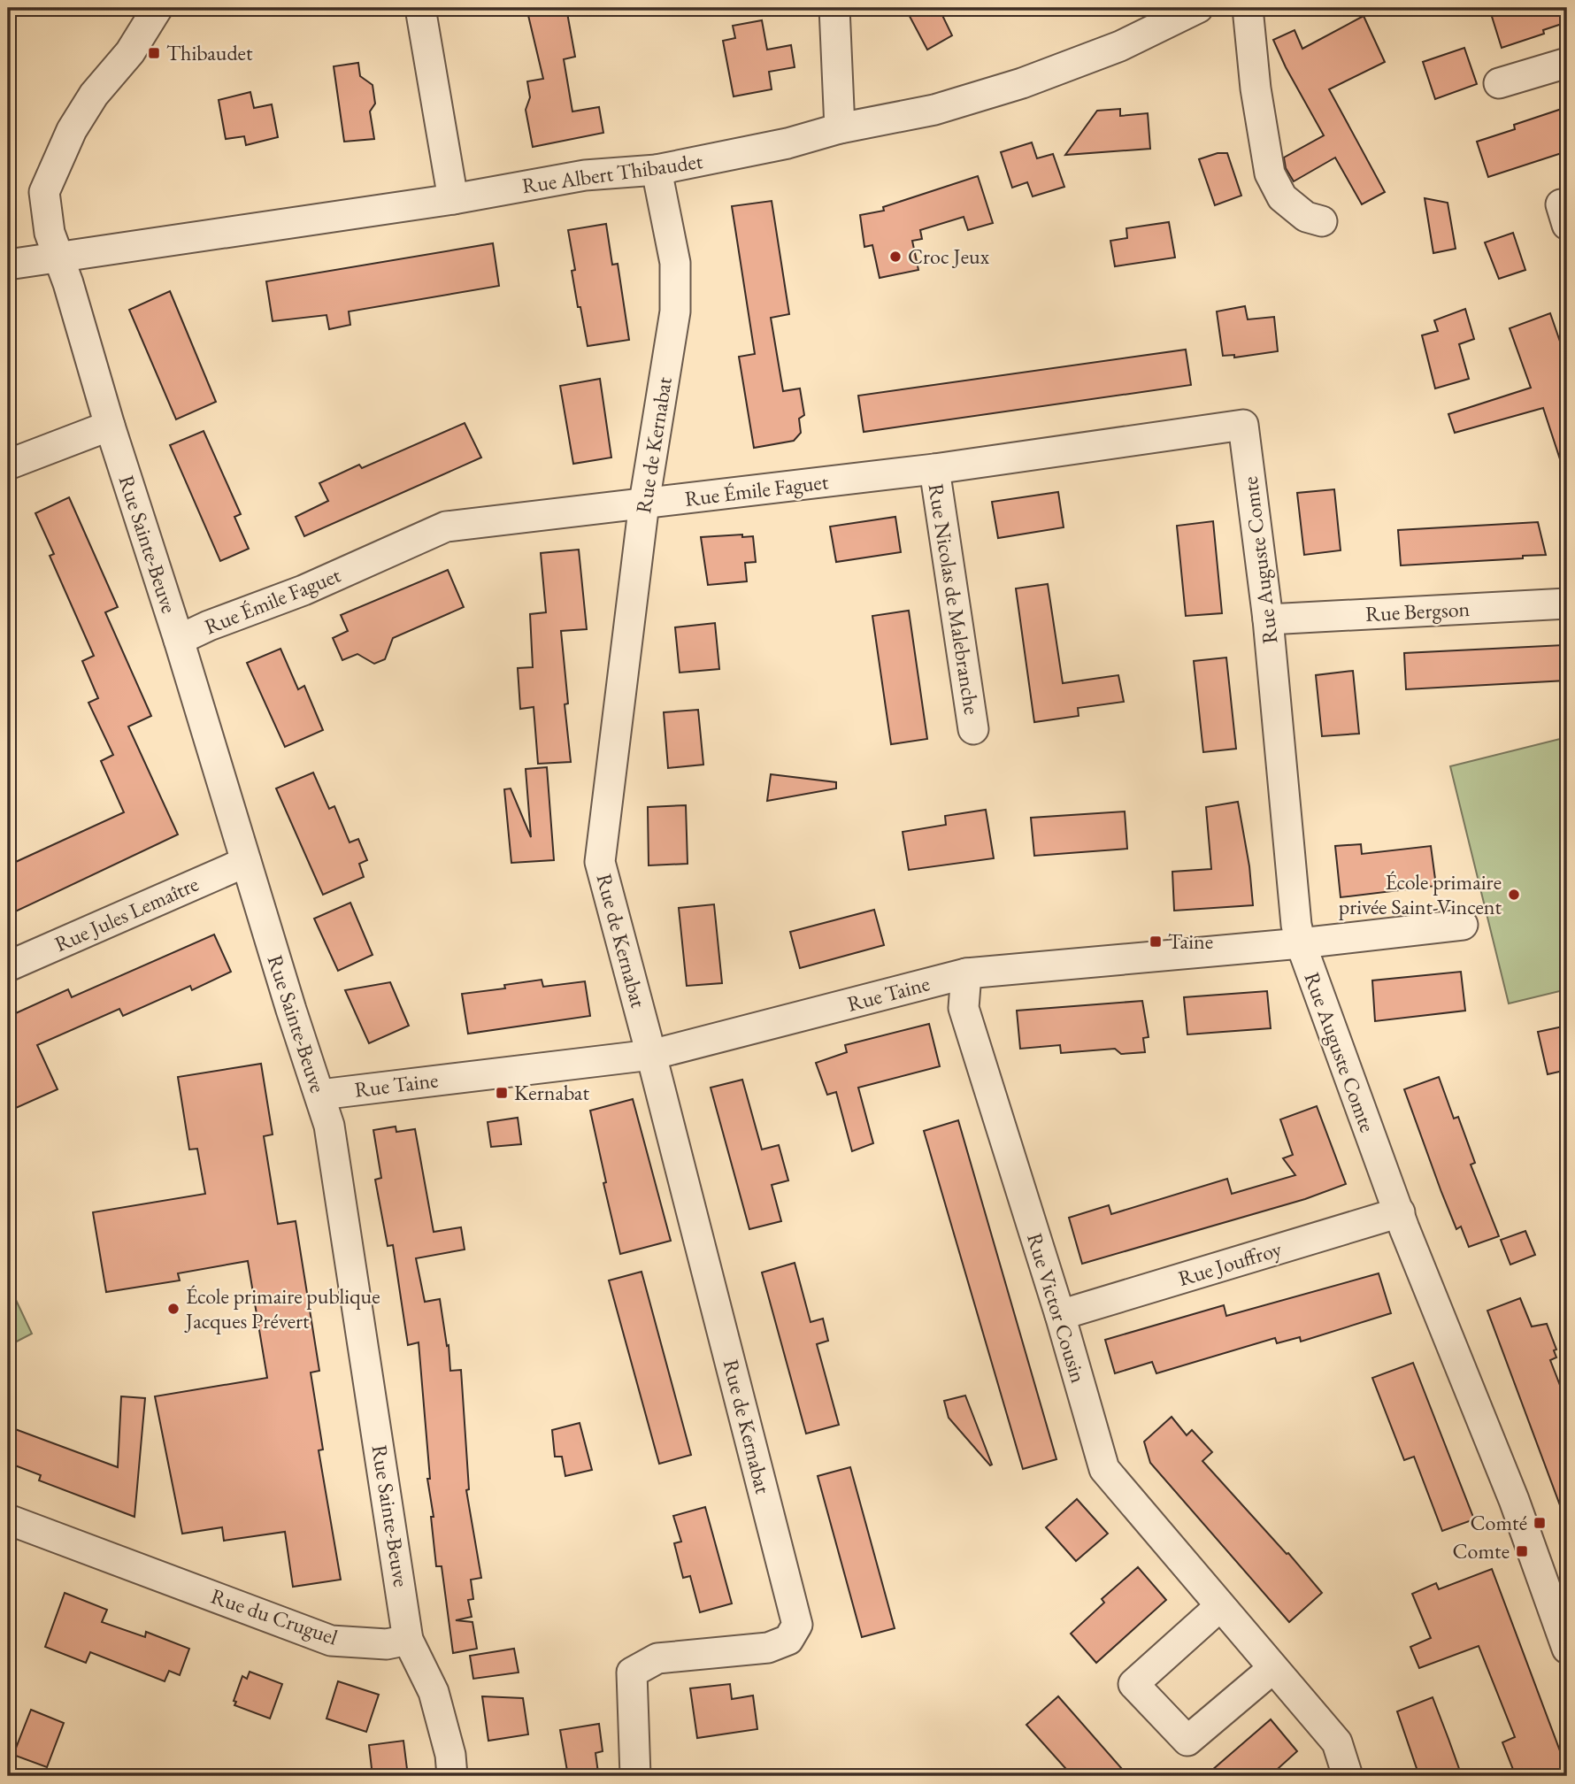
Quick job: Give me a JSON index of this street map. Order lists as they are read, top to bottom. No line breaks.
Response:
{"streets":{"street":["Rue Albert Thibaudet","Rue de Kernabat","Rue Émile Faguet","Rue Sainte-Beuve","Rue Auguste Comte","Rue Nicolas de Malebranche","Rue Bergson","Rue Jules Lemaître","Rue Taine","Rue Jouffroy","Rue Victor Cousin","Rue du Cruguel"]},"crossings":[["Rue Albert Thibaudet","Rue de Kernabat"],["Rue Albert Thibaudet","Rue Sainte-Beuve"],["Rue de Kernabat","Rue Émile Faguet"],["Rue de Kernabat","Rue Taine"],["Rue Émile Faguet","Rue Sainte-Beuve"],["Rue Émile Faguet","Rue Auguste Comte"],["Rue Émile Faguet","Rue Nicolas de Malebranche"],["Rue Sainte-Beuve","Rue Jules Lemaître"],["Rue Sainte-Beuve","Rue Taine"],["Rue Sainte-Beuve","Rue du Cruguel"],["Rue Auguste Comte","Rue Bergson"],["Rue Auguste Comte","Rue Taine"],["Rue Auguste Comte","Rue Jouffroy"],["Rue Taine","Rue Victor Cousin"],["Rue Jouffroy","Rue Victor Cousin"]],"places":{"transit":["Thibaudet","Taine","Kernabat","Comté","Comte"],"other":["Croc Jeux","École primaire privée Saint-Vincent","École primaire publique Jacques Prévert"]}}
